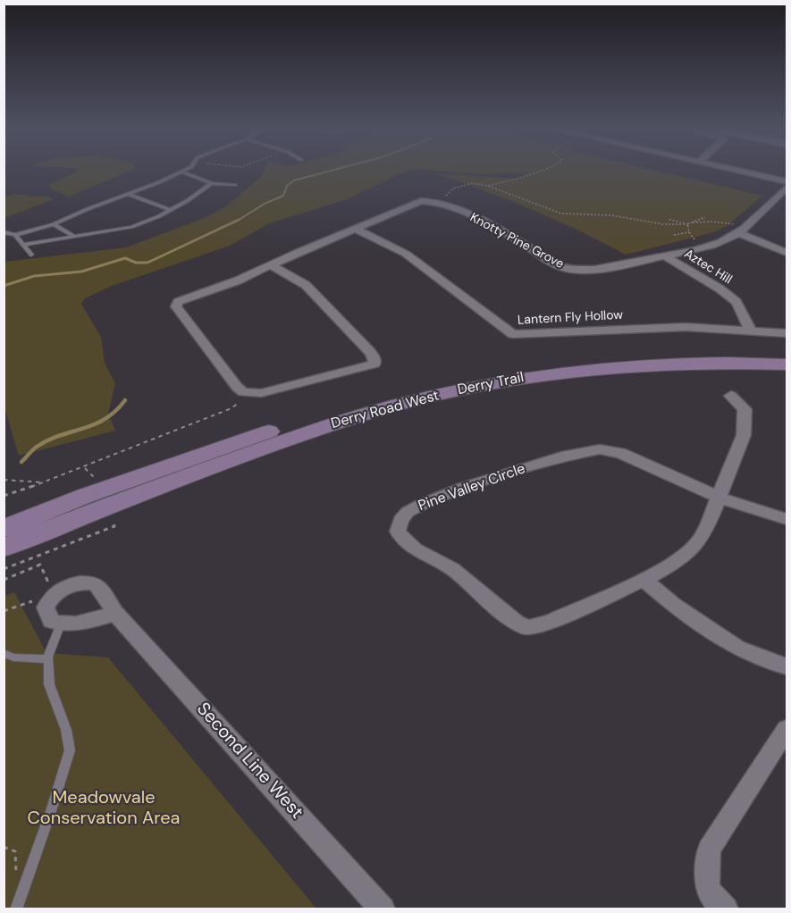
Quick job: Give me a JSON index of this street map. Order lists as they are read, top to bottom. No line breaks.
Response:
{"streets":{"main road":["Derry Road West"],"street":["Knotty Pine Grove","Aztec Hill","Lantern Fly Hollow","Pine Valley Circle","Second Line West"]},"crossings":[["Knotty Pine Grove","Aztec Hill"],["Knotty Pine Grove","Lantern Fly Hollow"],["Aztec Hill","Lantern Fly Hollow"]],"parks":["Meadowvale Conservation Area"]}
